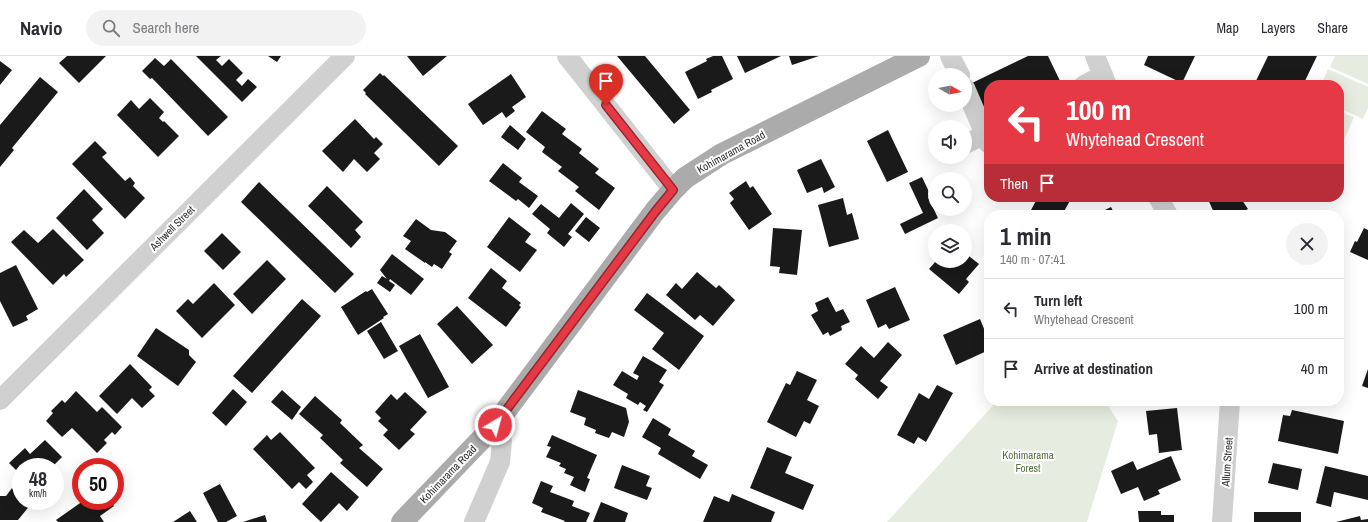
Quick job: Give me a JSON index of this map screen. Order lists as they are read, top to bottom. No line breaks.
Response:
{"streets":{"main road":["Kohimarama Road"],"street":["Ashwell Street","Allum Street"]},"parks":["Kohimarama Forest"],"north":"right","page":{"header":"Navio","search":"Search here","nav":["Map","Layers","Share"],"turn":["100 m","Whytehead Crescent"],"then":"Then","heading":["1 min","140 m · 07:41"],"list":[{"name":"Turn left","note":"Whytehead Crescent","value":"100 m"},{"name":"Arrive at destination","value":"40 m"}],"speed":"48 km/h","limit":"50"}}
